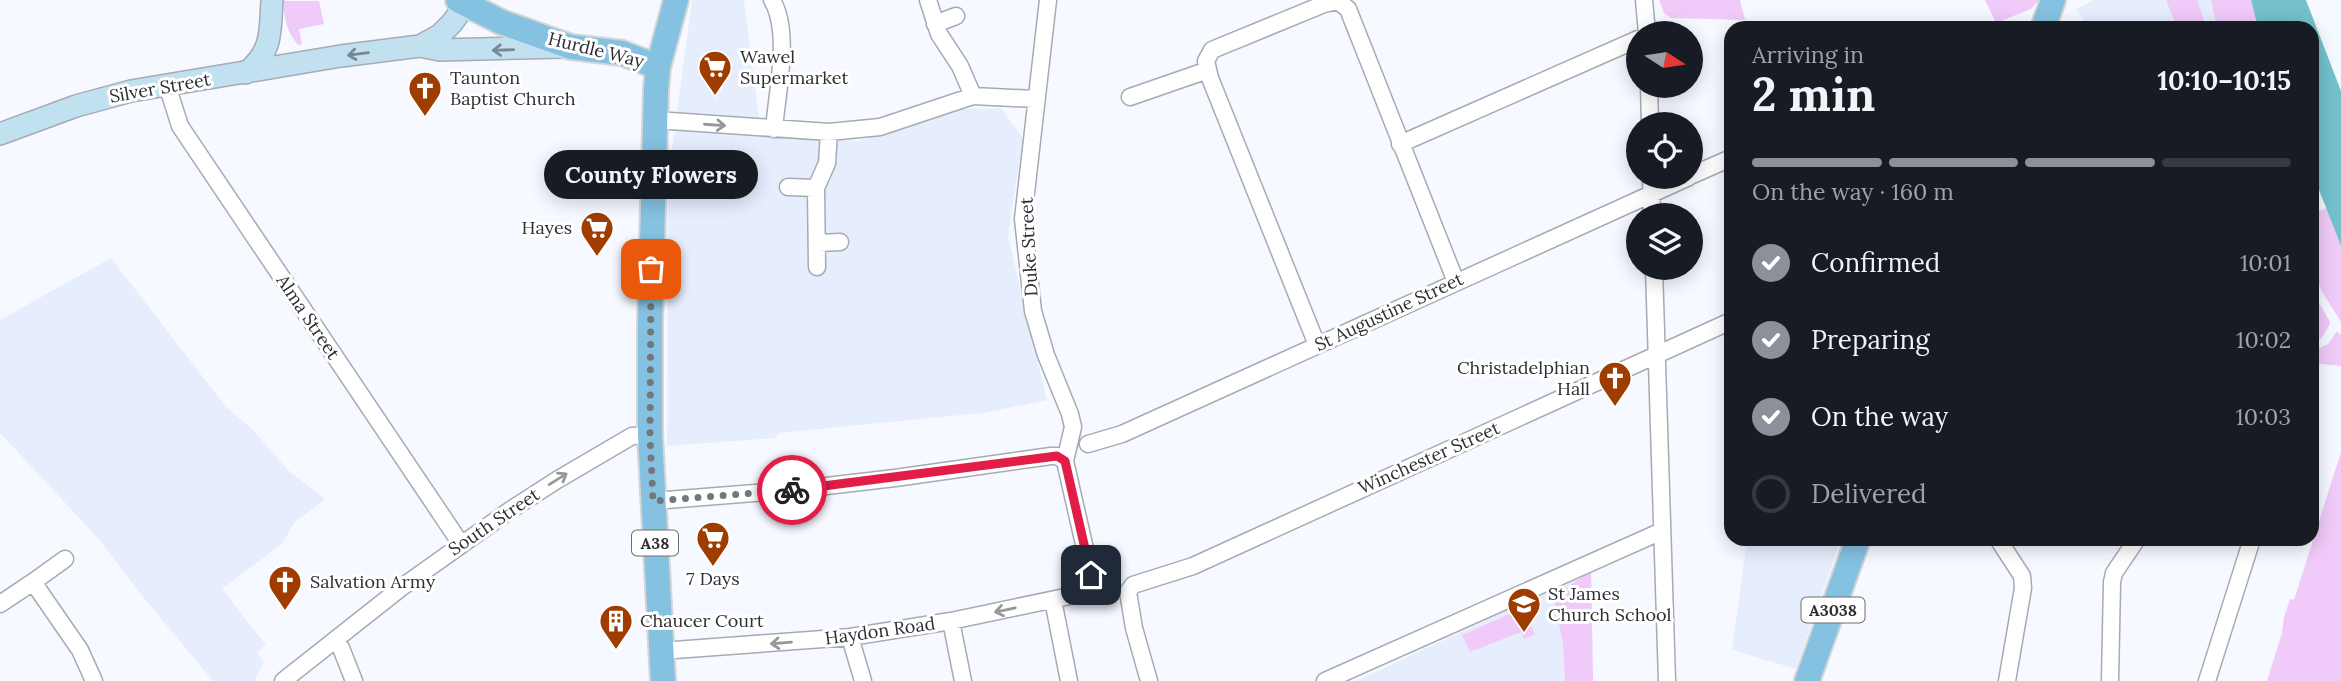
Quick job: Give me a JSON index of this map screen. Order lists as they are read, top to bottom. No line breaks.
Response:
{"streets":{"main road":["Hurdle Way","Silver Street","A38","A3038"],"street":["Duke Street","St Augustine Street","Alma Street","Winchester Street","South Street","Haydon Road"]},"crossings":[["Hurdle Way","Silver Street"],["Hurdle Way","A38"],["Silver Street","Alma Street"],["Duke Street","Haydon Road"],["Alma Street","South Street"],["South Street","A38"],["A38","Haydon Road"]],"one_way":["South Street","Haydon Road"],"places":{"supermarket":["Wawel Supermarket","Hayes","7 Days"],"church":["Taunton Baptist Church","Christadelphian Hall","Salvation Army"],"other":["County Flowers"],"school or university":["St James Church School"],"building":["Chaucer Court"]},"north":"right","page":{"heading":["2 min","Arriving in","10:10–10:15"],"bar":"On the way · 160 m","bubble":"County Flowers","list":[["Confirmed","10:01"],["Preparing","10:02"],["On the way","10:03"],"Delivered"]}}
